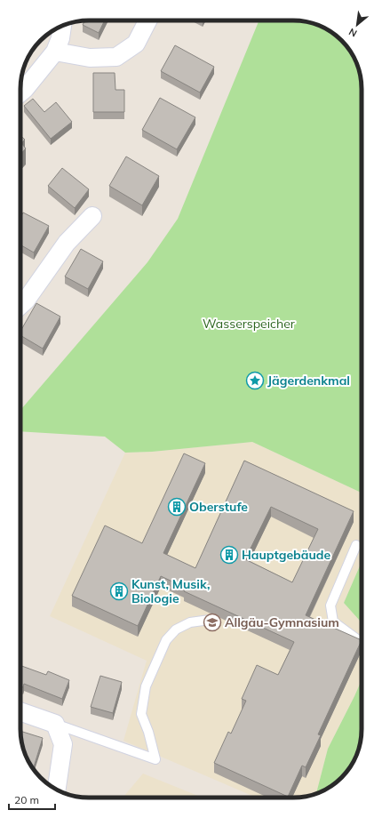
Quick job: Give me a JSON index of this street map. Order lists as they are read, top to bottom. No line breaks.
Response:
{"parks":["Wasserspeicher"],"places":{"place":["Jägerdenkmal"],"building":["Oberstufe","Hauptgebäude","Kunst, Musik, Biologie"],"school or university":["Allgäu-Gymnasium"]},"scale_bar":"20 m","north":"bottom left"}
